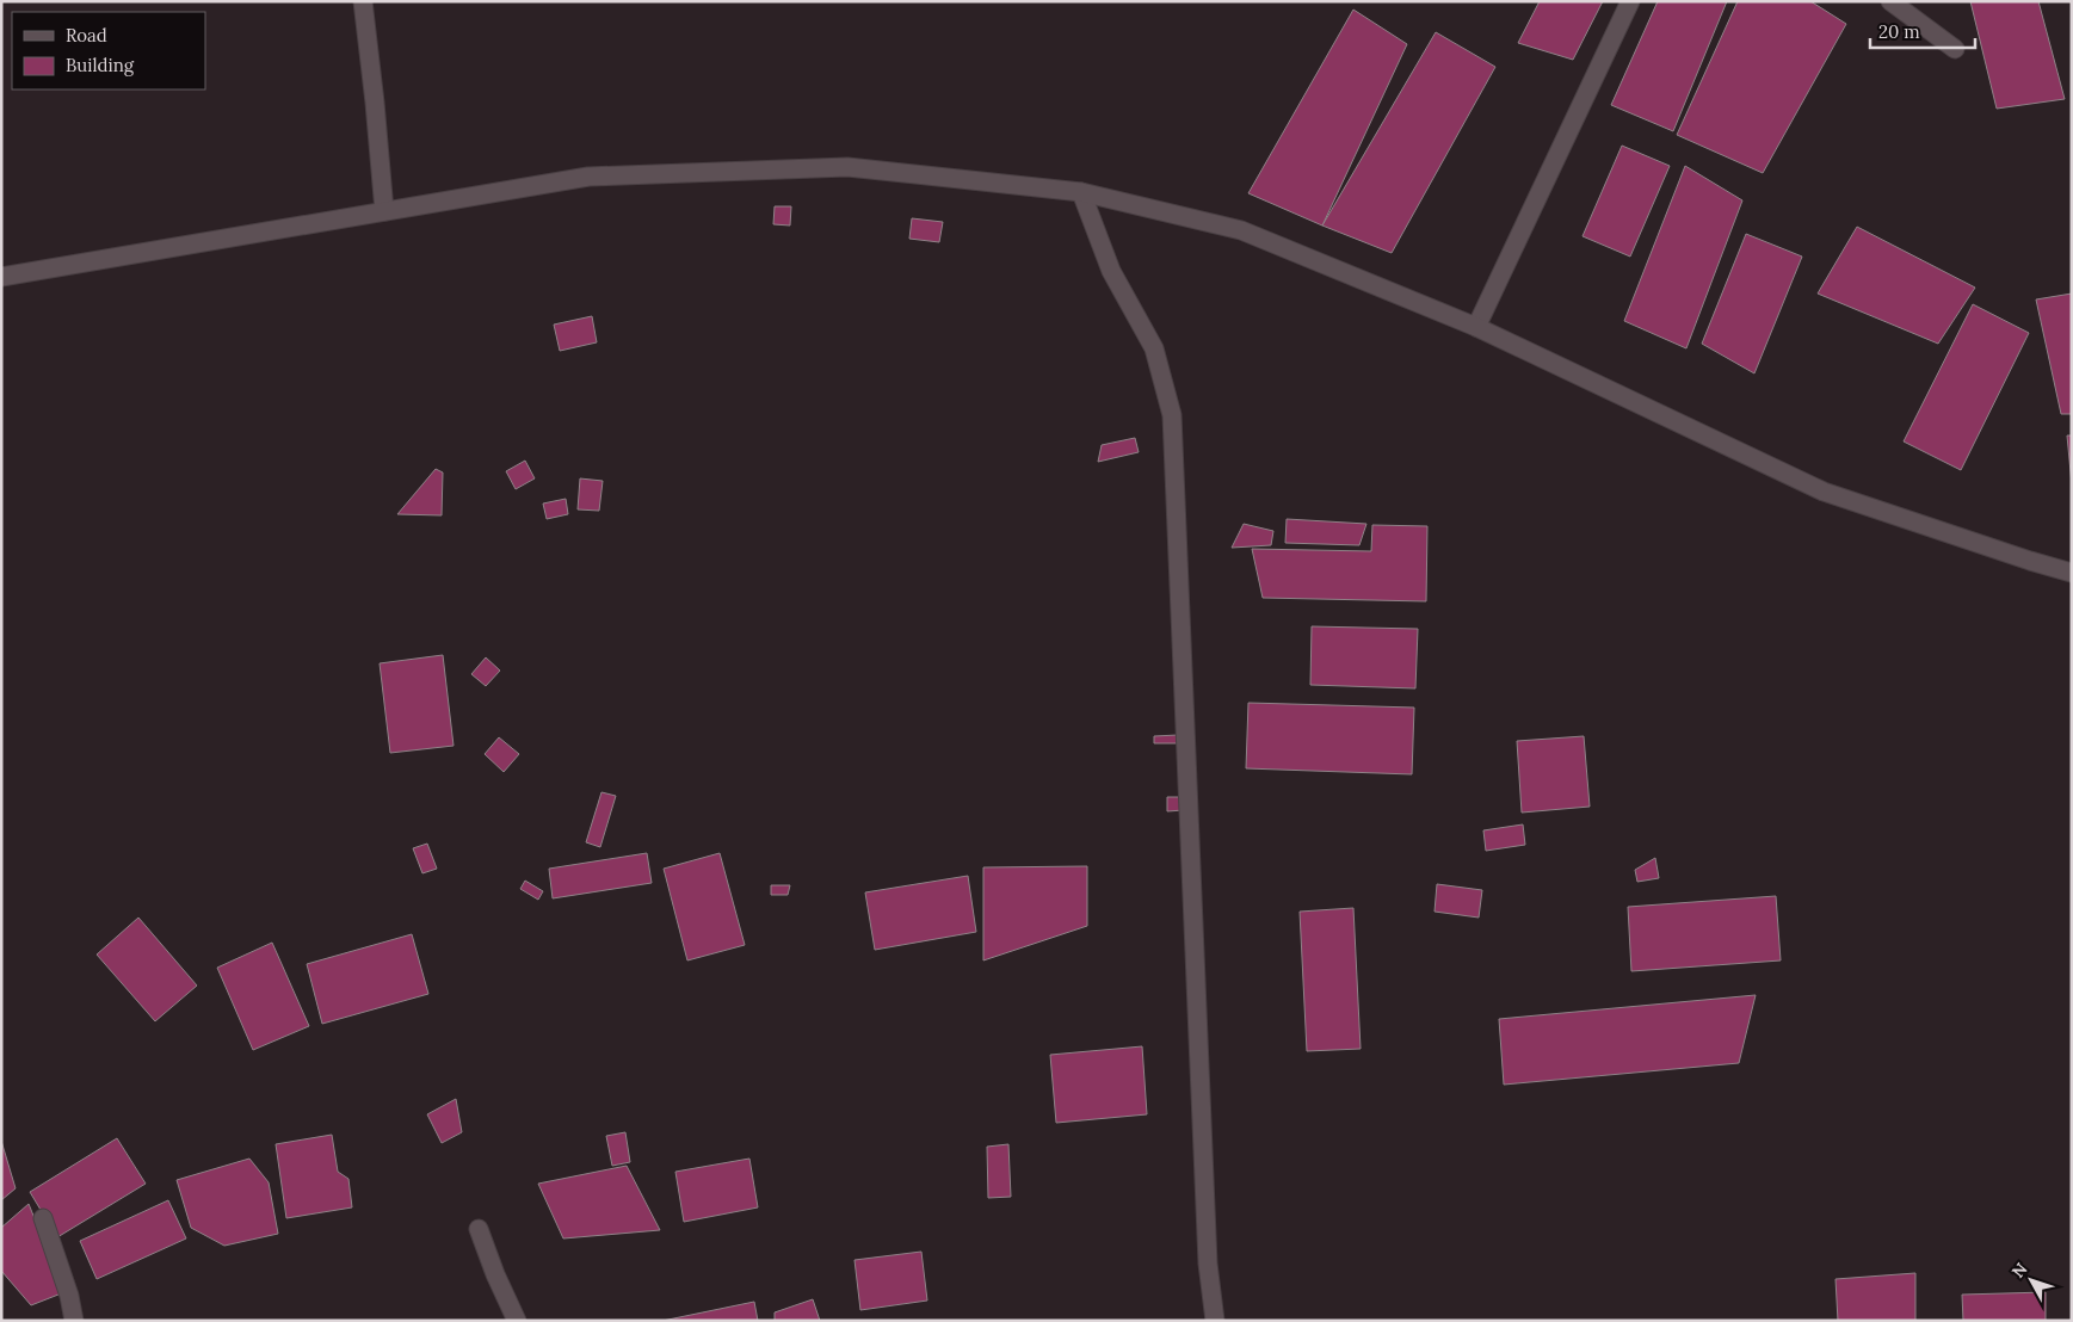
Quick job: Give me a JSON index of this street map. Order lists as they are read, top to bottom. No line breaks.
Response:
{"legend":["Road","Building"],"scale_bar":"20 m","north":"top left"}
